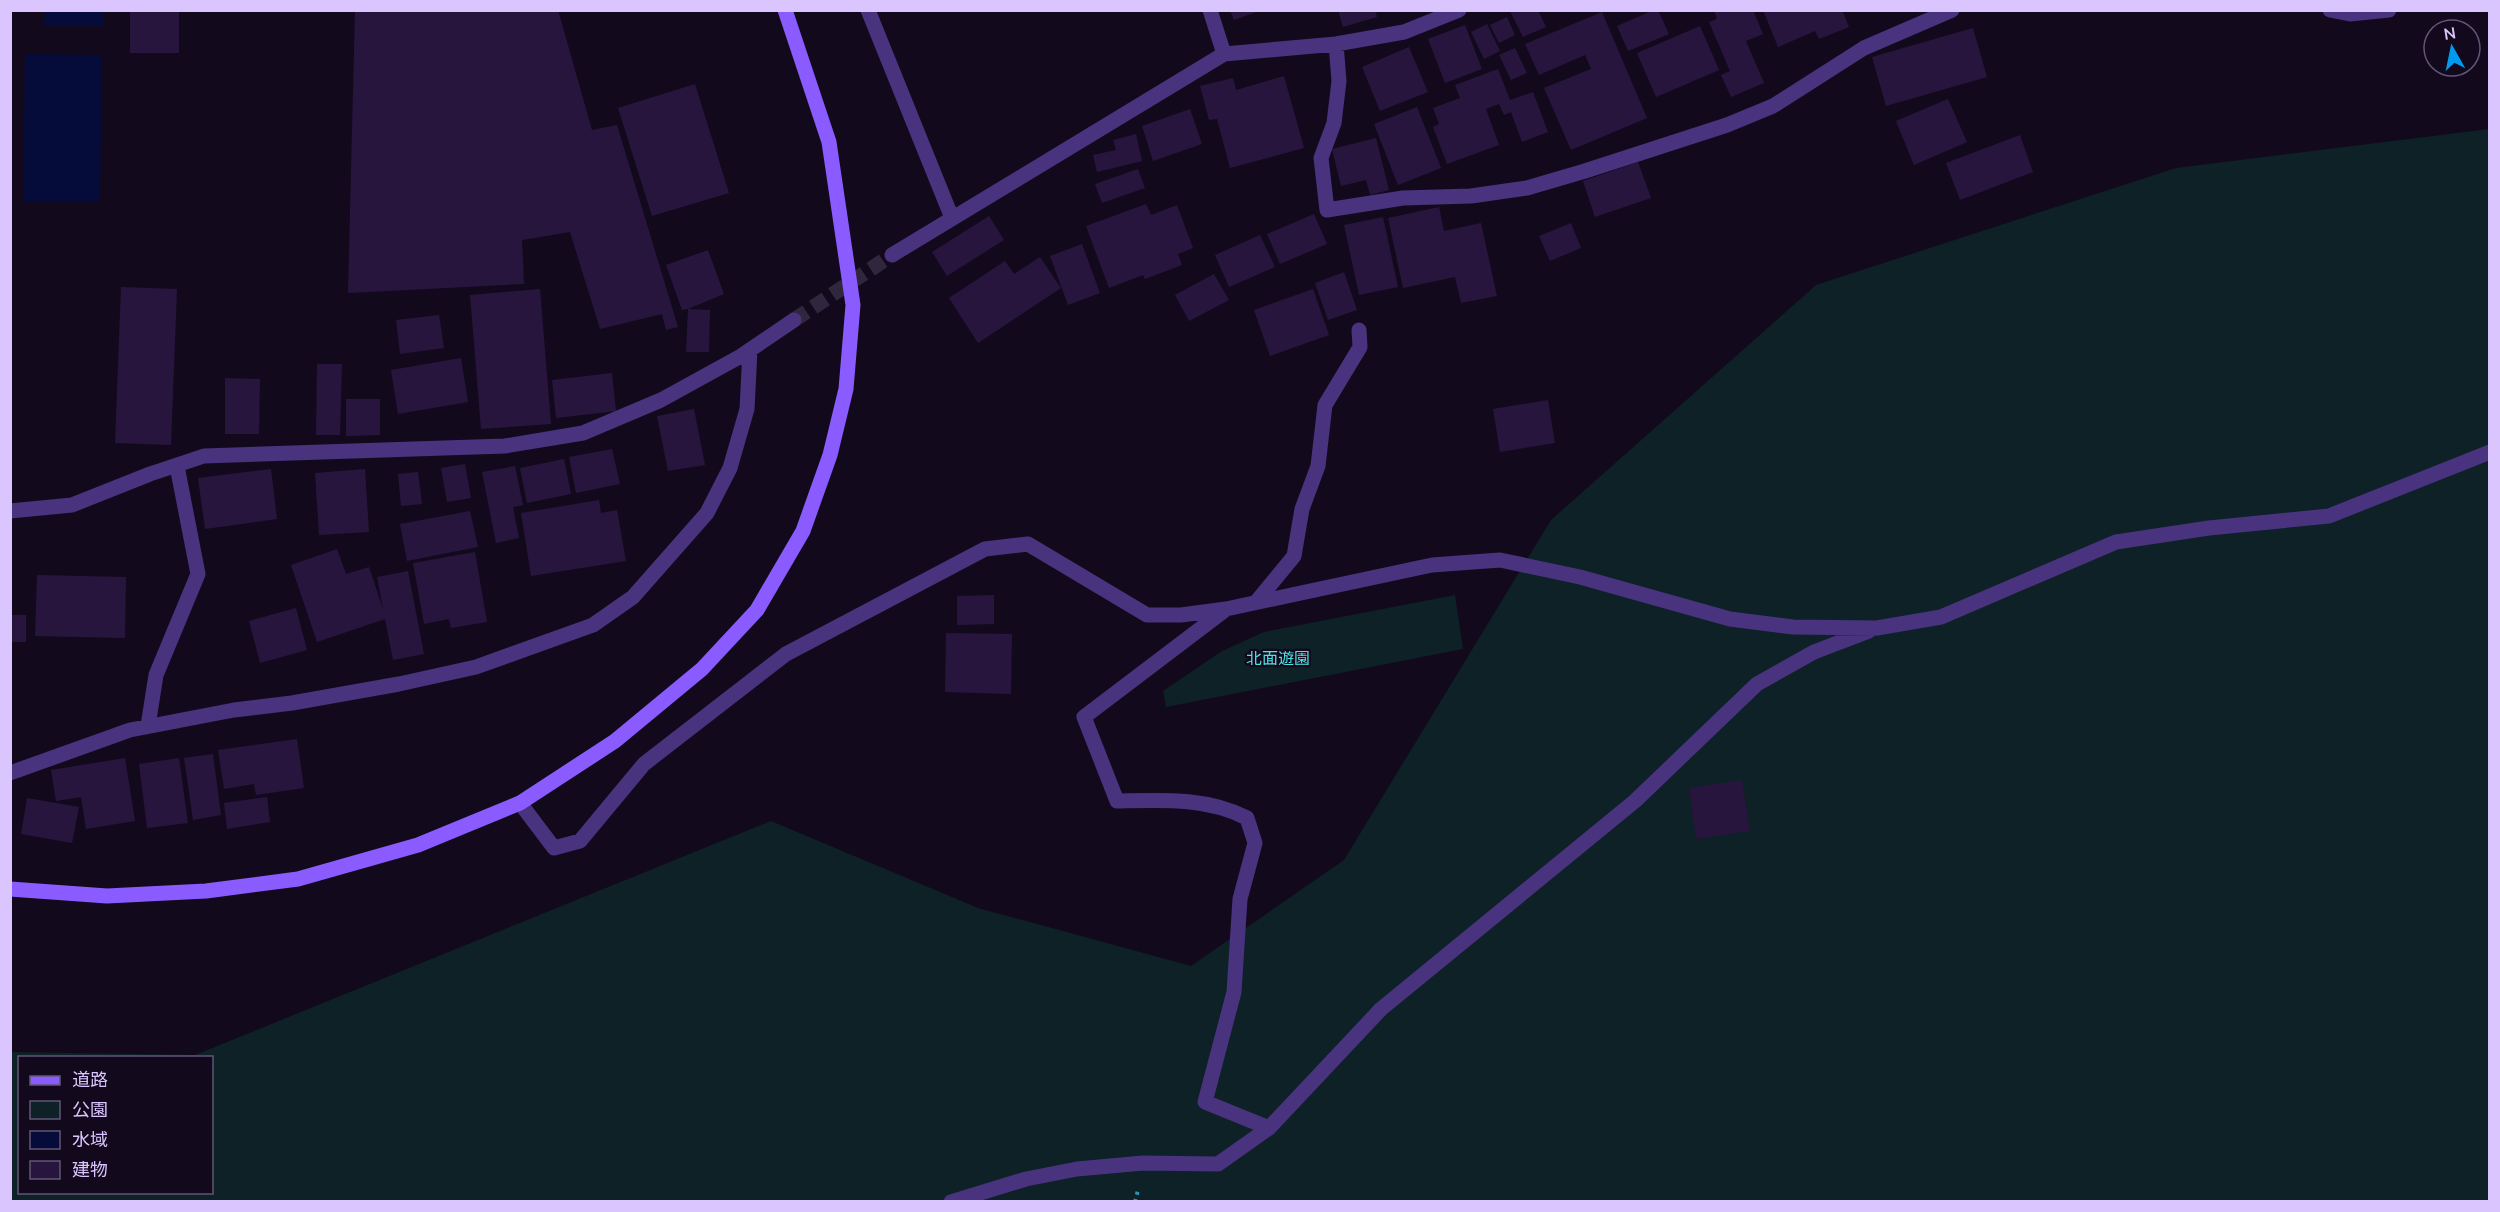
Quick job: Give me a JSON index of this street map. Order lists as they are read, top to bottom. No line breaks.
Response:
{"parks":["北面遊園"],"legend":["道路","公園","水域","建物"],"north":"top"}
